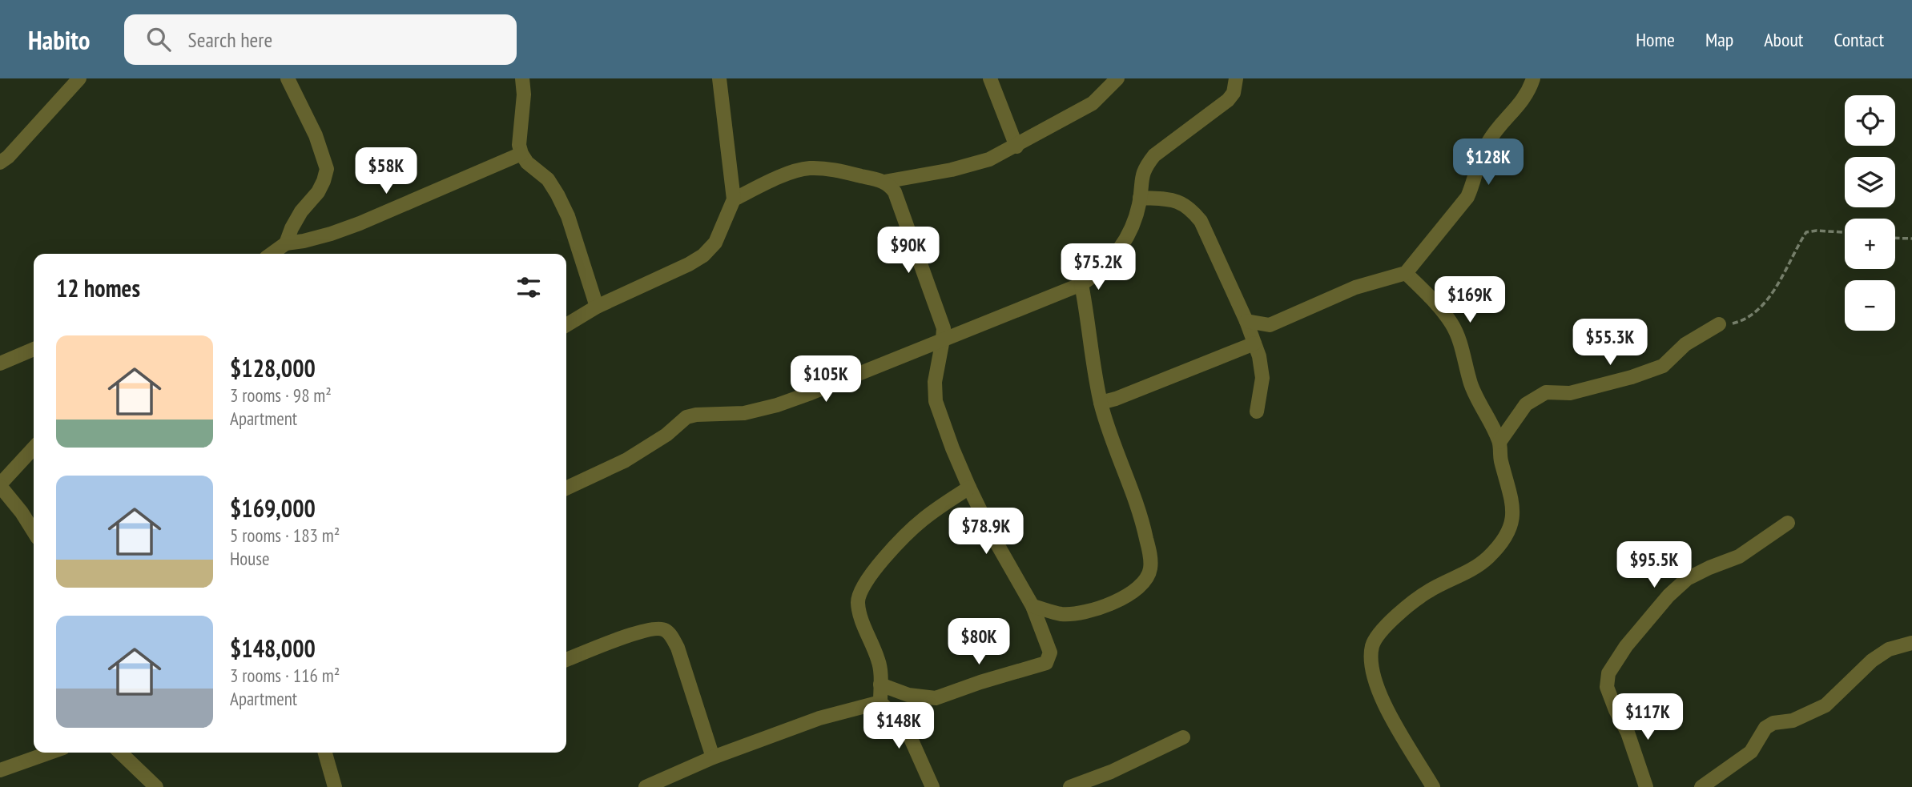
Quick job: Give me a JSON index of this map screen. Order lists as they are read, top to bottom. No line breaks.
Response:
{"page":{"header":"Habito","search":"Search here","nav":["Home","Map","About","Contact"],"map_buttons":["+","−"],"price":["$128K","$58K","$90K","$75.2K","$169K","$55.3K","$105K","$78.9K","$95.5K","$80K","$117K","$148K"],"heading":"12 homes","list":[{"name":"$128,000","note":"3 rooms · 98 m² · Apartment"},{"name":"$169,000","note":"5 rooms · 183 m² · House"},{"name":"$148,000","note":"3 rooms · 116 m² · Apartment"}]}}
